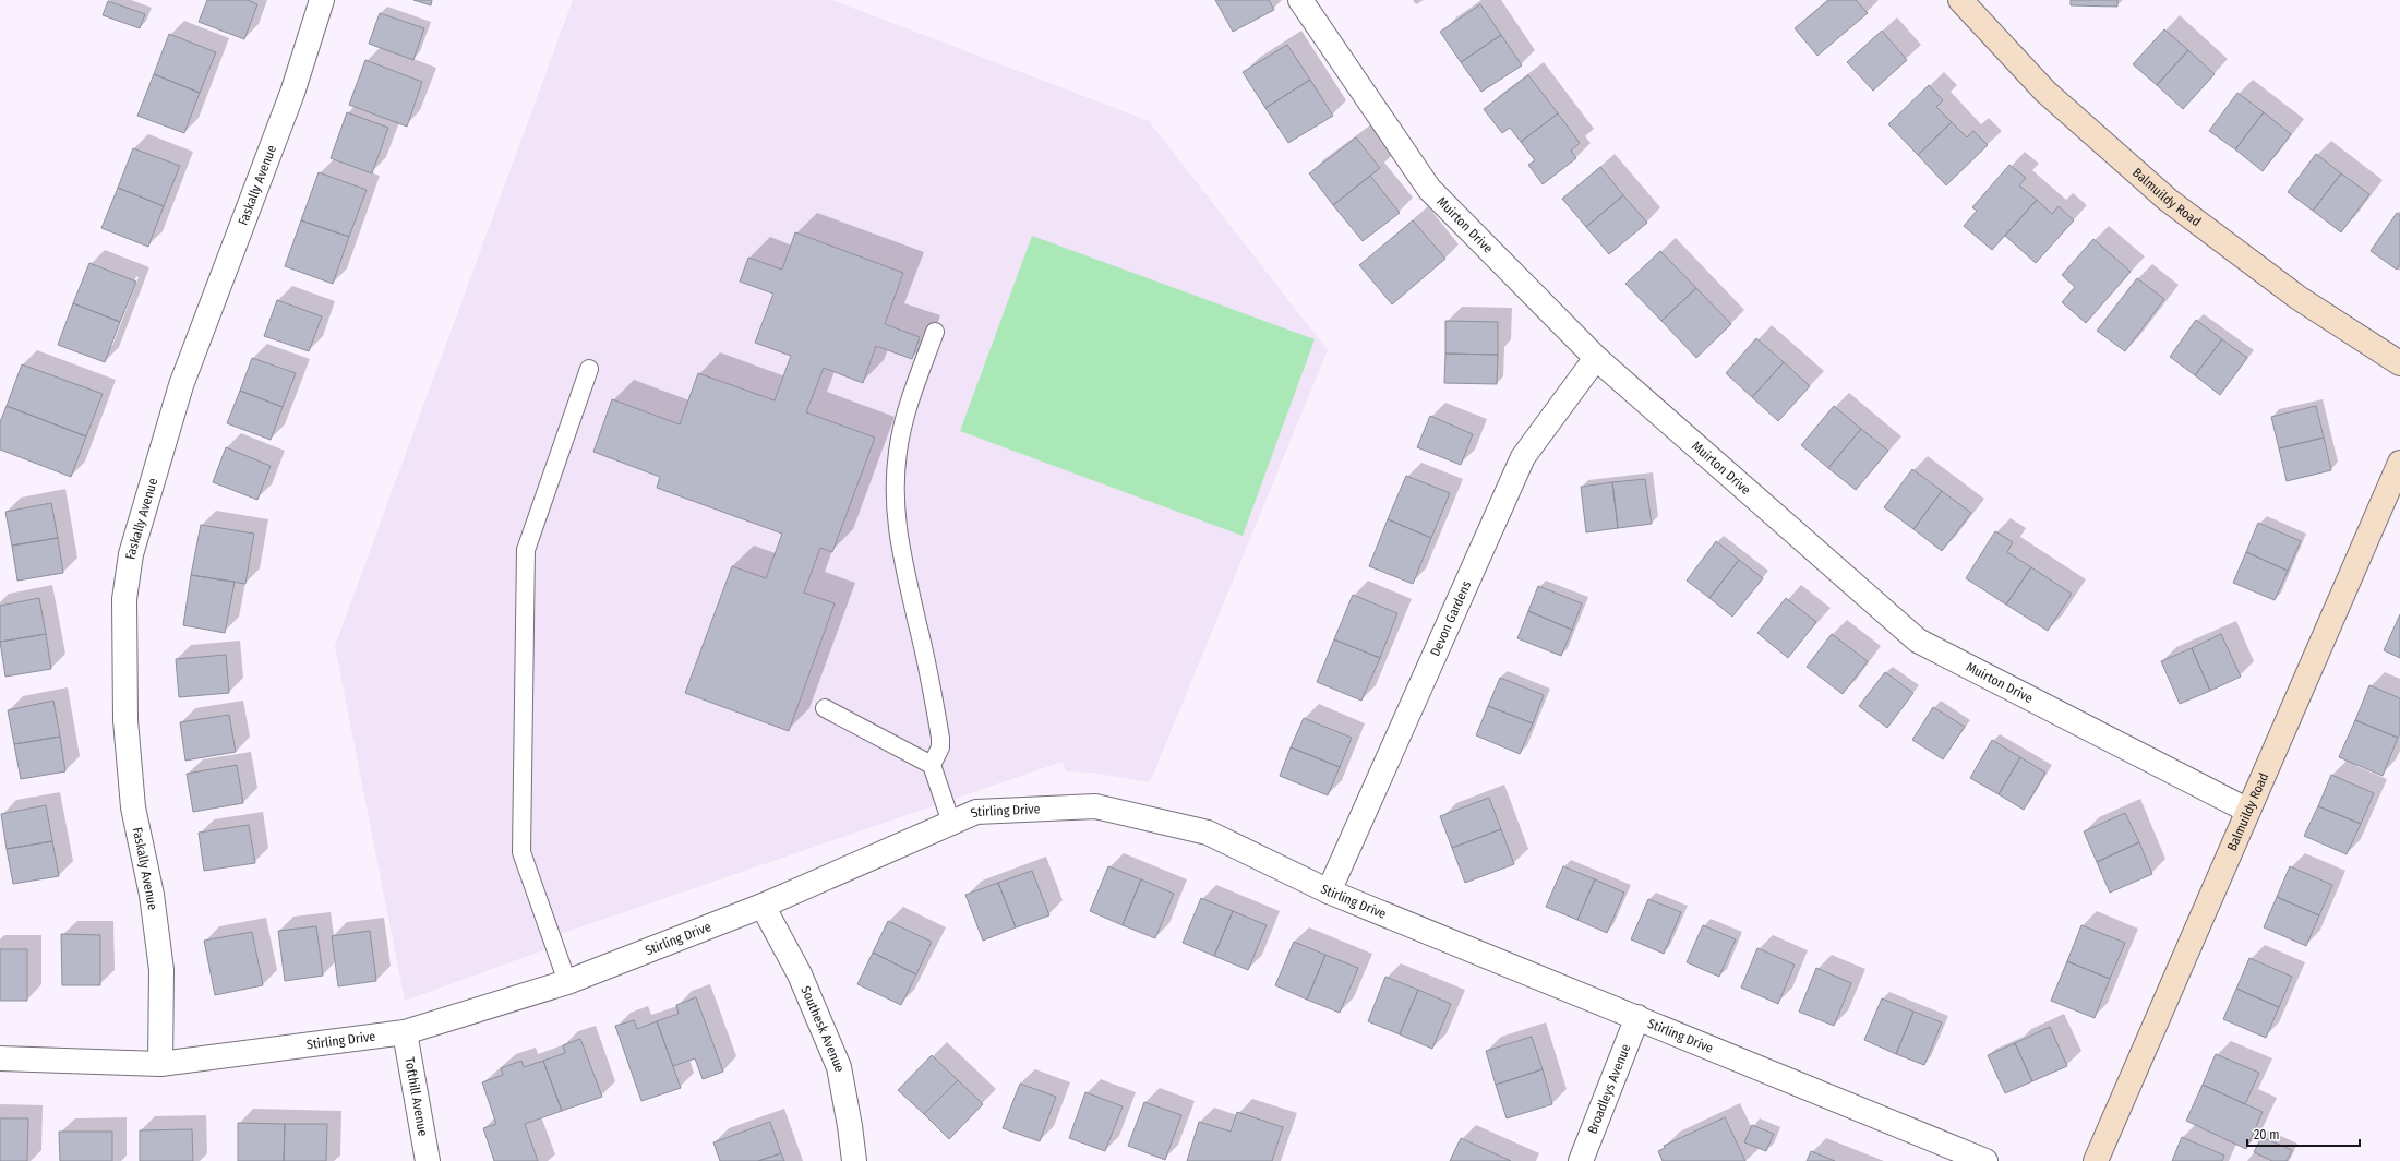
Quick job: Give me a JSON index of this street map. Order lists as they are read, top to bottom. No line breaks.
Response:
{"streets":{"street":["Faskally Avenue","Balmuildy Road","Muirton Drive","Devon Gardens","Stirling Drive","Southesk Avenue","Broadleys Avenue","Tofthill Avenue"]},"crossings":[["Faskally Avenue","Stirling Drive"],["Balmuildy Road","Muirton Drive"],["Muirton Drive","Devon Gardens"],["Devon Gardens","Stirling Drive"],["Stirling Drive","Southesk Avenue"],["Stirling Drive","Broadleys Avenue"],["Stirling Drive","Tofthill Avenue"]],"scale_bar":"20 m"}
